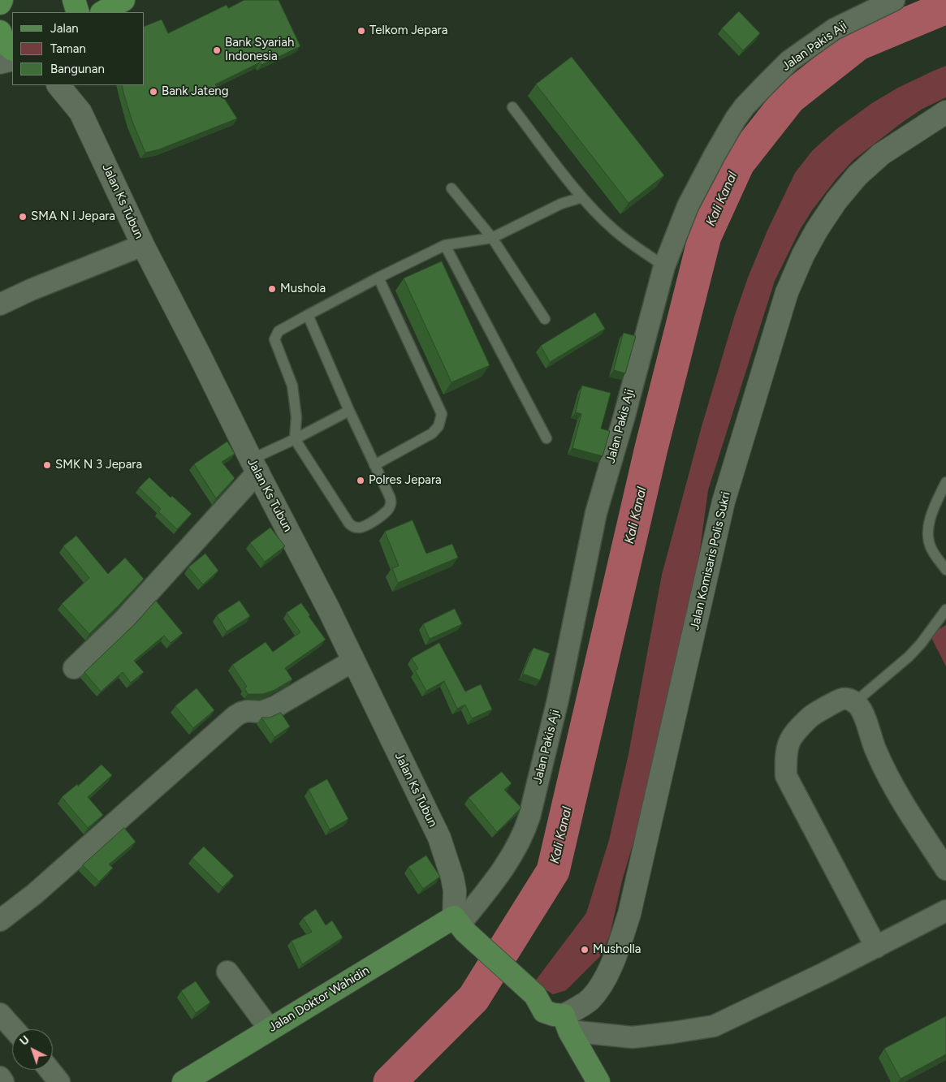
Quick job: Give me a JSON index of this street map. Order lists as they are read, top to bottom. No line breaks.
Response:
{"streets":{"main road":["Jalan Ks Tubun","Jalan Komisaris Polis Sukri","Jalan Doktor Wahidin"],"street":["Jalan Pakis Aji"]},"crossings":[["Jalan Pakis Aji","Jalan Ks Tubun"],["Jalan Pakis Aji","Jalan Doktor Wahidin"],["Jalan Ks Tubun","Jalan Doktor Wahidin"]],"water":["Kali Kanal"],"places":["Telkom Jepara","Bank Syariah Indonesia","Bank Jateng","SMA N I Jepara","Mushola","SMK N 3 Jepara","Polres Jepara","Musholla"],"legend":["Jalan","Taman","Bangunan"],"north":"top left"}
